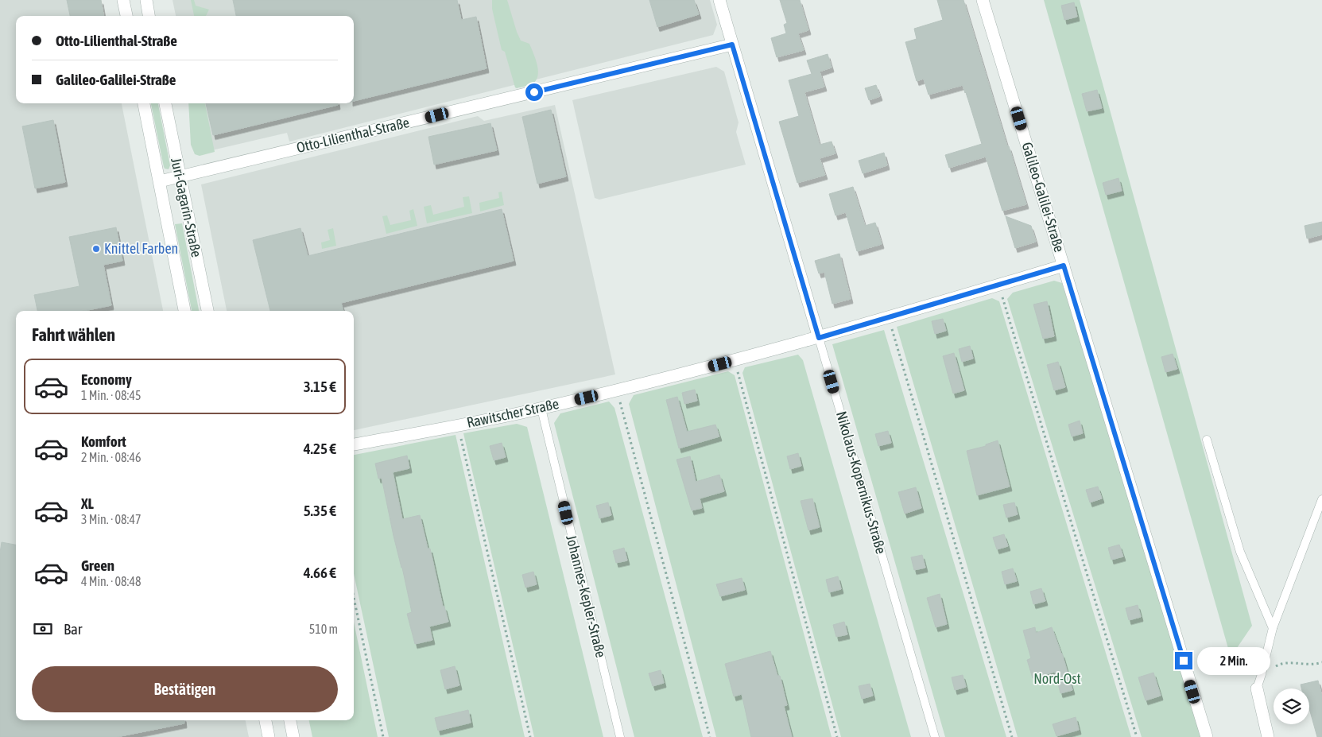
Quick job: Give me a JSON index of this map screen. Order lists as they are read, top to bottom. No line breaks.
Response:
{"streets":{"street":["Otto-Lilienthal-Straße","Galileo-Galilei-Straße","Juri-Gagarin-Straße","Rawitscher Straße","Nikolaus-Kopernikus-Straße"],"lane":["Johannes-Kepler-Straße"]},"crossings":[["Otto-Lilienthal-Straße","Juri-Gagarin-Straße"],["Otto-Lilienthal-Straße","Nikolaus-Kopernikus-Straße"],["Galileo-Galilei-Straße","Rawitscher Straße"],["Rawitscher Straße","Nikolaus-Kopernikus-Straße"],["Rawitscher Straße","Johannes-Kepler-Straße"]],"parks":["Nord-Ost"],"places":["Knittel Farben"],"page":{"banner":["Otto-Lilienthal-Straße","Galileo-Galilei-Straße"],"heading":"Fahrt wählen","list":[{"name":"Economy","note":"1 Min. · 08:45","value":"3.15 €"},{"name":"Komfort","note":"2 Min. · 08:46","value":"4.25 €"},{"name":"XL","note":"3 Min. · 08:47","value":"5.35 €"},{"name":"Green","note":"4 Min. · 08:48","value":"4.66 €"}],"pay":["Bar","510 m"],"bubble":"2 Min.","buttons":"Bestätigen"}}
